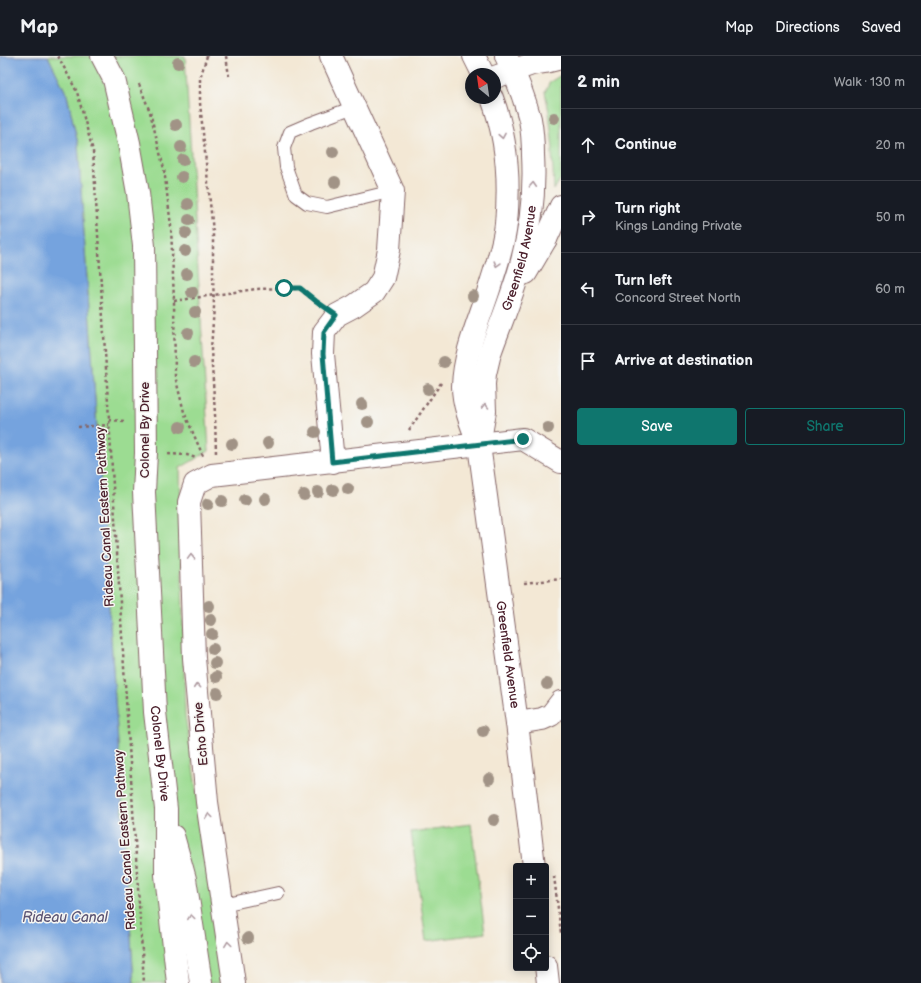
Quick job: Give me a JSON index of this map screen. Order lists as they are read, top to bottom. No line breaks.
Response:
{"streets":{"main road":["Greenfield Avenue","Colonel By Drive","Echo Drive"],"path":["Rideau Canal Eastern Pathway"]},"one_way":["Echo Drive"],"water":["Rideau Canal"],"north":"top left","page":{"header":"Map","nav":["Map","Directions","Saved"],"heading":["2 min","Walk · 130 m"],"list":[["Continue","20 m"],["Turn right","Kings Landing Private","50 m"],["Turn left","Concord Street North","60 m"],"Arrive at destination"],"buttons":["Save","Share"],"map_buttons":["+","−"]}}
